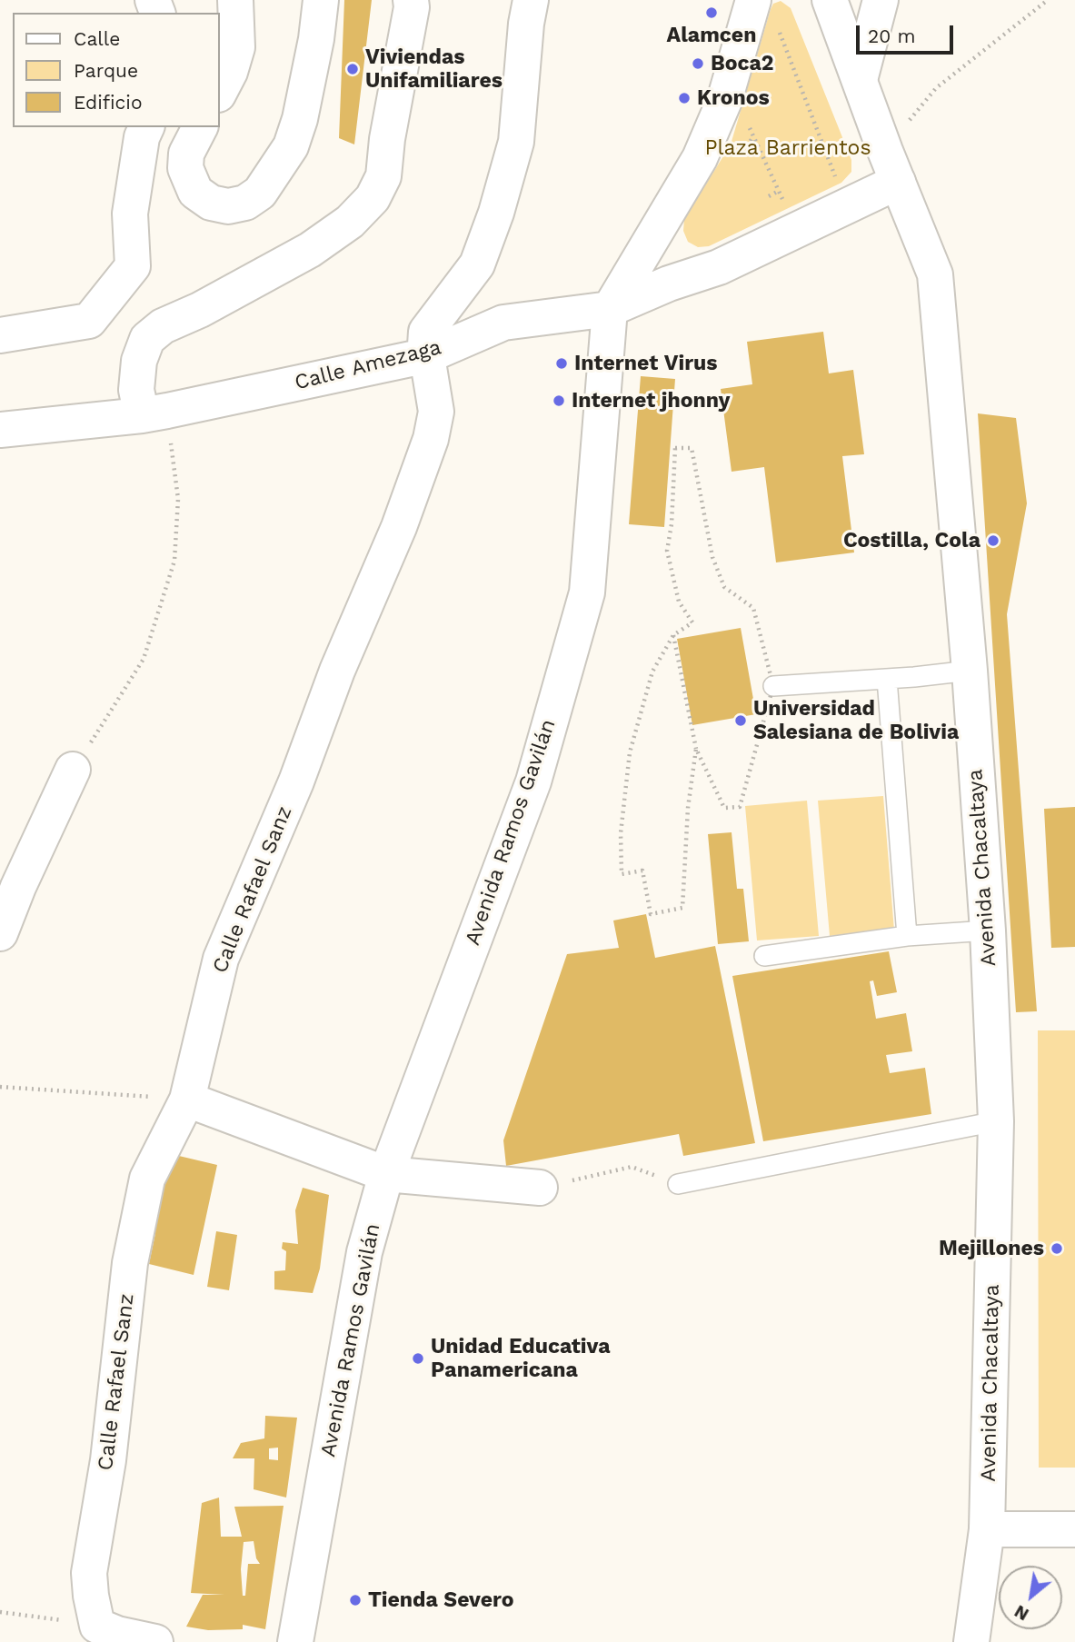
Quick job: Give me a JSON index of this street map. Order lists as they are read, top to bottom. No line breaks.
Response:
{"streets":{"street":["Calle Amezaga","Avenida Ramos Gavilán","Avenida Chacaltaya","Calle Rafael Sanz"]},"crossings":[["Calle Amezaga","Avenida Ramos Gavilán"],["Calle Amezaga","Avenida Chacaltaya"],["Calle Amezaga","Calle Rafael Sanz"]],"parks":["Plaza Barrientos"],"places":["Alamcen","Boca2","Viviendas Unifamiliares","Kronos","Internet Virus","Internet jhonny","Costilla, Cola","Universidad Salesiana de Bolivia","Mejillones","Unidad Educativa Panamericana","Tienda Severo"],"legend":["Calle","Parque","Edificio"],"scale_bar":"20 m","north":"bottom left"}
